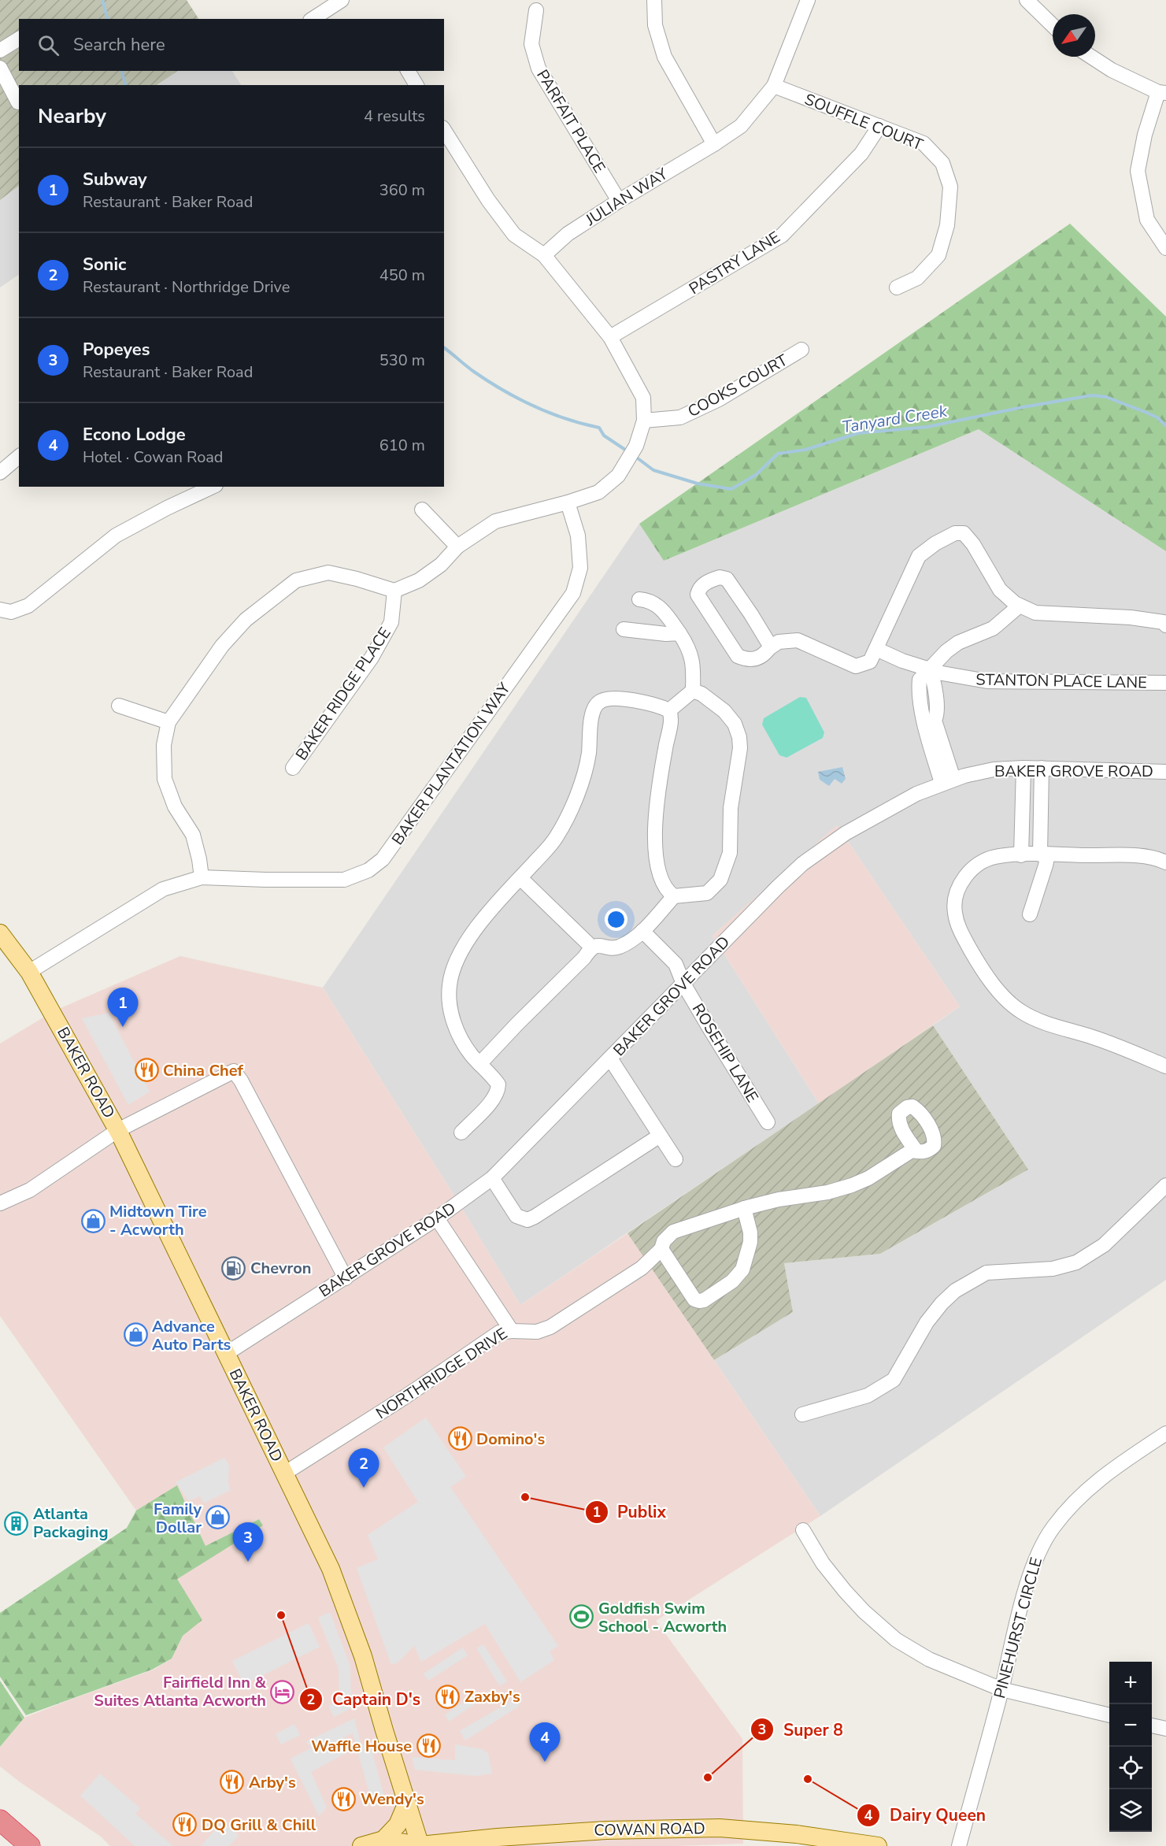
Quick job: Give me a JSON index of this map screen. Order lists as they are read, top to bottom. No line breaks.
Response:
{"streets":{"main road":["BAKER ROAD","COWAN ROAD"],"street":["PARFAIT PLACE","SOUFFLE COURT","JULIAN WAY","PASTRY LANE","COOKS COURT","STANTON PLACE LANE","BAKER RIDGE PLACE","BAKER PLANTATION WAY","BAKER GROVE ROAD","ROSEHIP LANE","NORTHRIDGE DRIVE","PINEHURST CIRCLE"]},"crossings":[["PARFAIT PLACE","JULIAN WAY"],["SOUFFLE COURT","JULIAN WAY"],["SOUFFLE COURT","PASTRY LANE"],["BAKER PLANTATION WAY","BAKER ROAD"],["BAKER GROVE ROAD","ROSEHIP LANE"],["BAKER GROVE ROAD","BAKER ROAD"],["BAKER GROVE ROAD","NORTHRIDGE DRIVE"],["BAKER ROAD","NORTHRIDGE DRIVE"],["BAKER ROAD","COWAN ROAD"]],"water":["Tanyard Creek"],"places":{"restaurant":["China Chef","Domino's","Zaxby's","Waffle House","Arby's","Wendy's","DQ Grill & Chill"],"shop":["Midtown Tire - Acworth","Advance Auto Parts","Family Dollar"],"fuel station":["Chevron"],"other":["Publix","Captain D's","Super 8","Dairy Queen"],"building":["Atlanta Packaging"],"sports":["Goldfish Swim School - Acworth"],"hotel":["Fairfield Inn & Suites Atlanta Acworth"]},"north":"bottom left","page":{"search":"Search here","heading":["Nearby","4 results"],"list":[{"mark":"1","name":"Subway","note":"Restaurant · Baker Road","value":"360 m"},{"mark":"2","name":"Sonic","note":"Restaurant · Northridge Drive","value":"450 m"},{"mark":"3","name":"Popeyes","note":"Restaurant · Baker Road","value":"530 m"},{"mark":"4","name":"Econo Lodge","note":"Hotel · Cowan Road","value":"610 m"}],"pins":["1","2","3","4"],"map_buttons":["+","−"]}}
